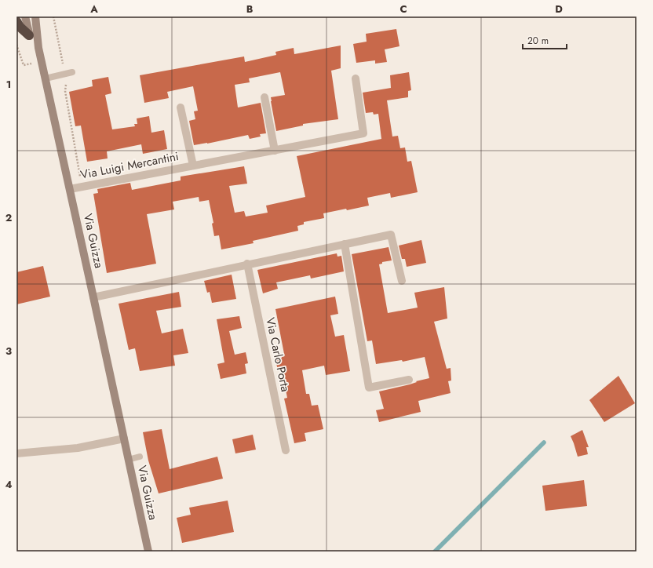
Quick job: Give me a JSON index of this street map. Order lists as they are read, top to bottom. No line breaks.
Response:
{"streets":{"main road":["Via Guizza"],"street":["Via Luigi Mercantini","Via Carlo Porta"]},"crossings":[["Via Luigi Mercantini","Via Guizza"]],"scale_bar":"20 m","grid":{"columns":["A","B","C","D"],"rows":["1","2","3","4"]}}
